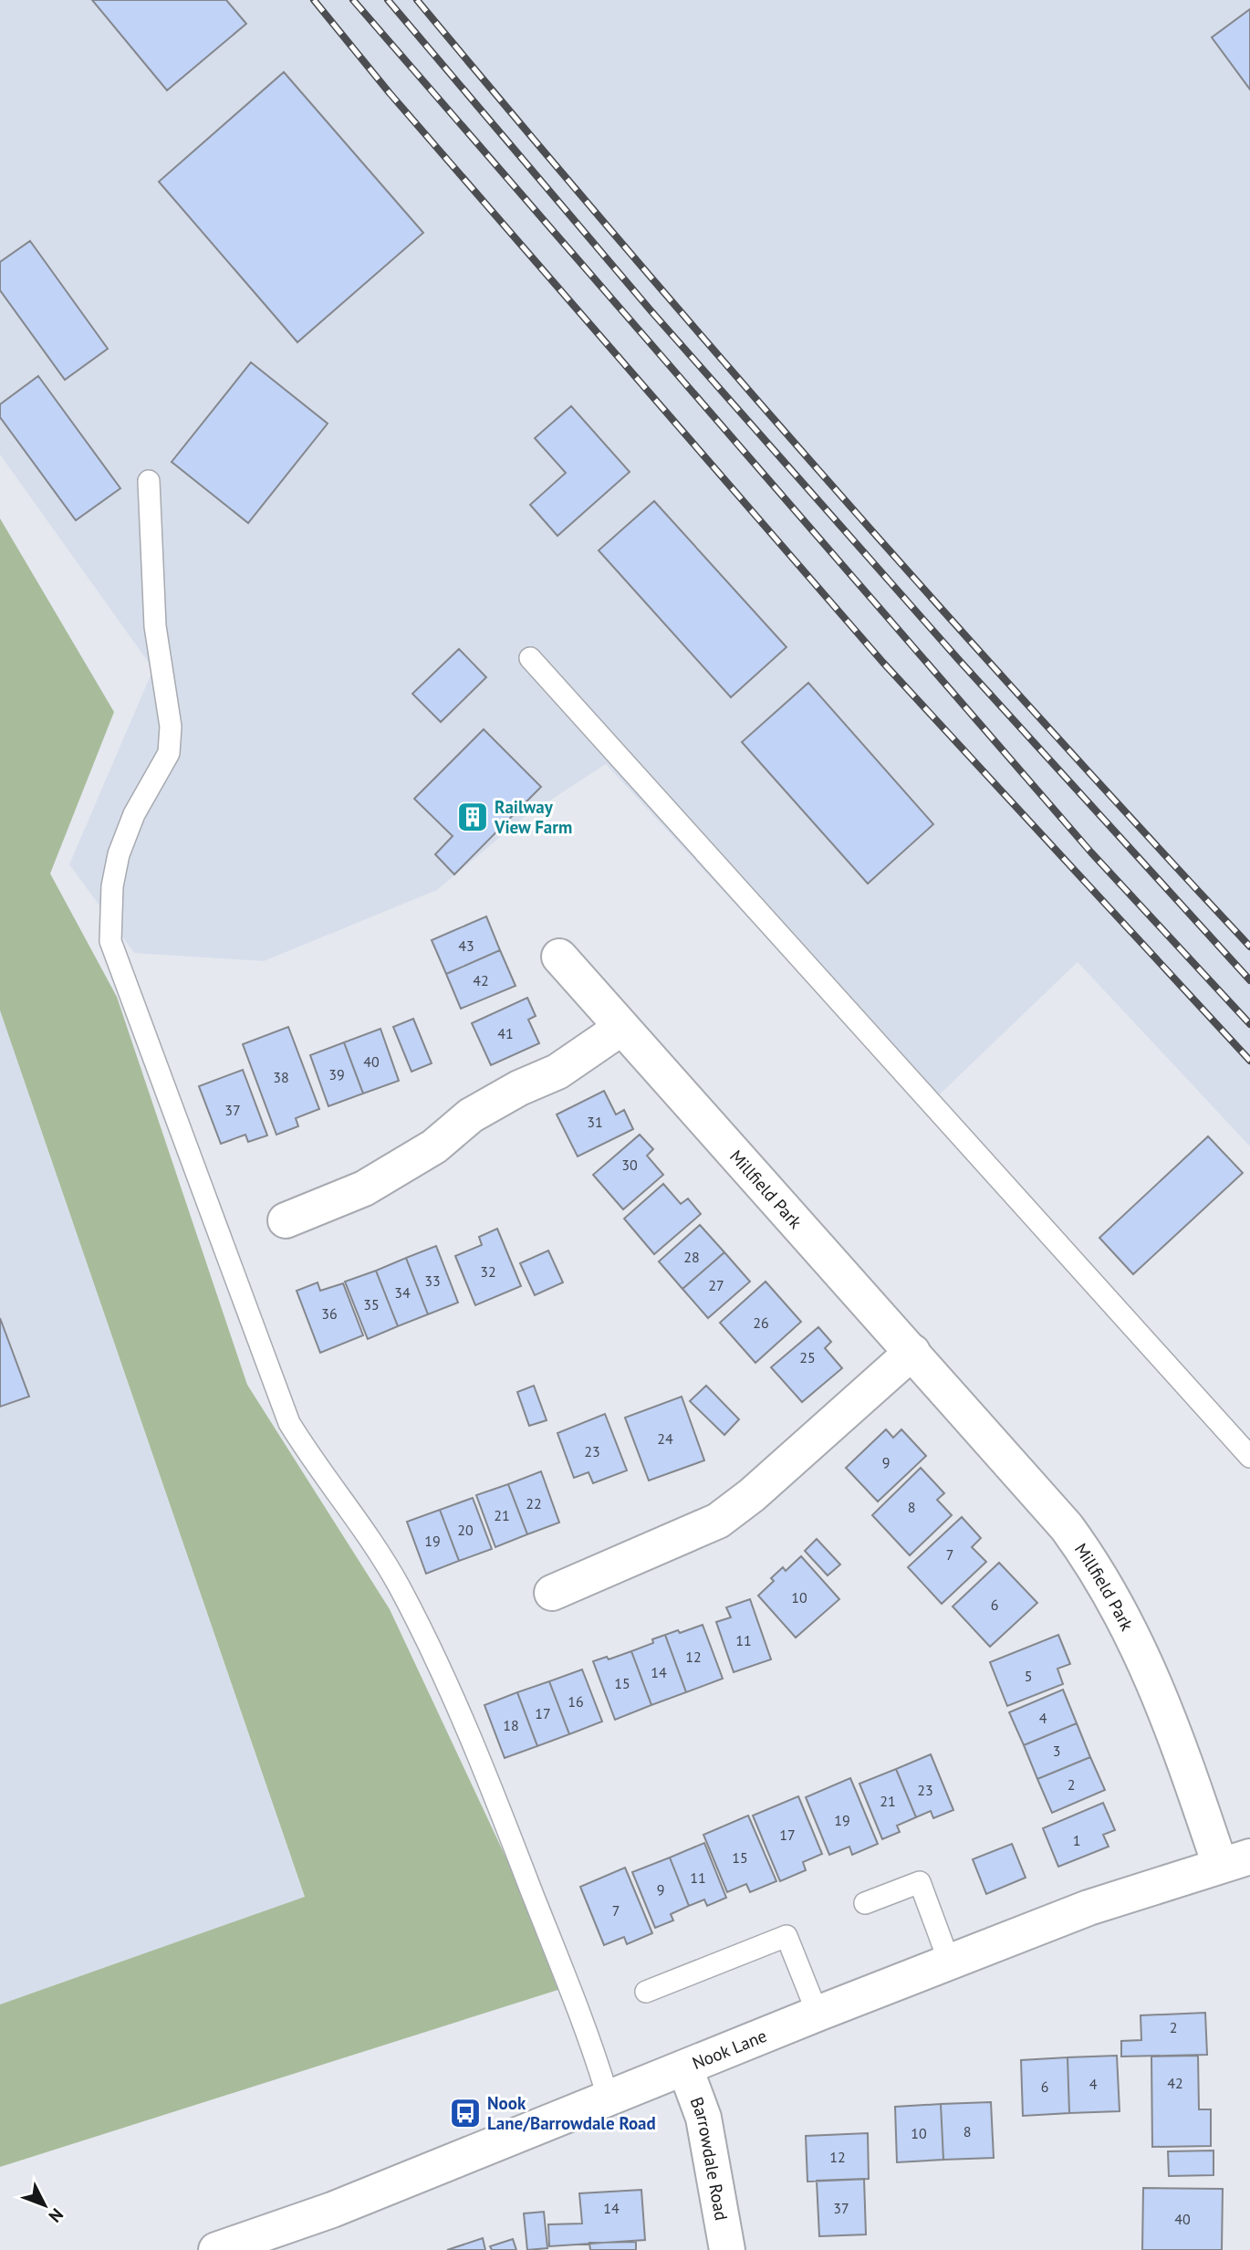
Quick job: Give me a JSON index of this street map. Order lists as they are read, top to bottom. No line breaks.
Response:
{"streets":{"street":["Millfield Park","Nook Lane","Barrowdale Road"]},"crossings":[["Millfield Park","Nook Lane"],["Nook Lane","Barrowdale Road"]],"places":{"building":["Railway View Farm"],"bus stop":["Nook Lane/Barrowdale Road"]},"house_numbers":["43","42","41","40","39","38","37","31","30","28","32","33","27","34","35","36","26","25","24","23","9","22","8","21","20","19","7","10","6","11","12","14","5","15","16","17","4","18","3","2","23","21","19","17","1","15","11","9","7","2","42","4","6","8","10","12","14","37","40"],"north":"bottom right"}
